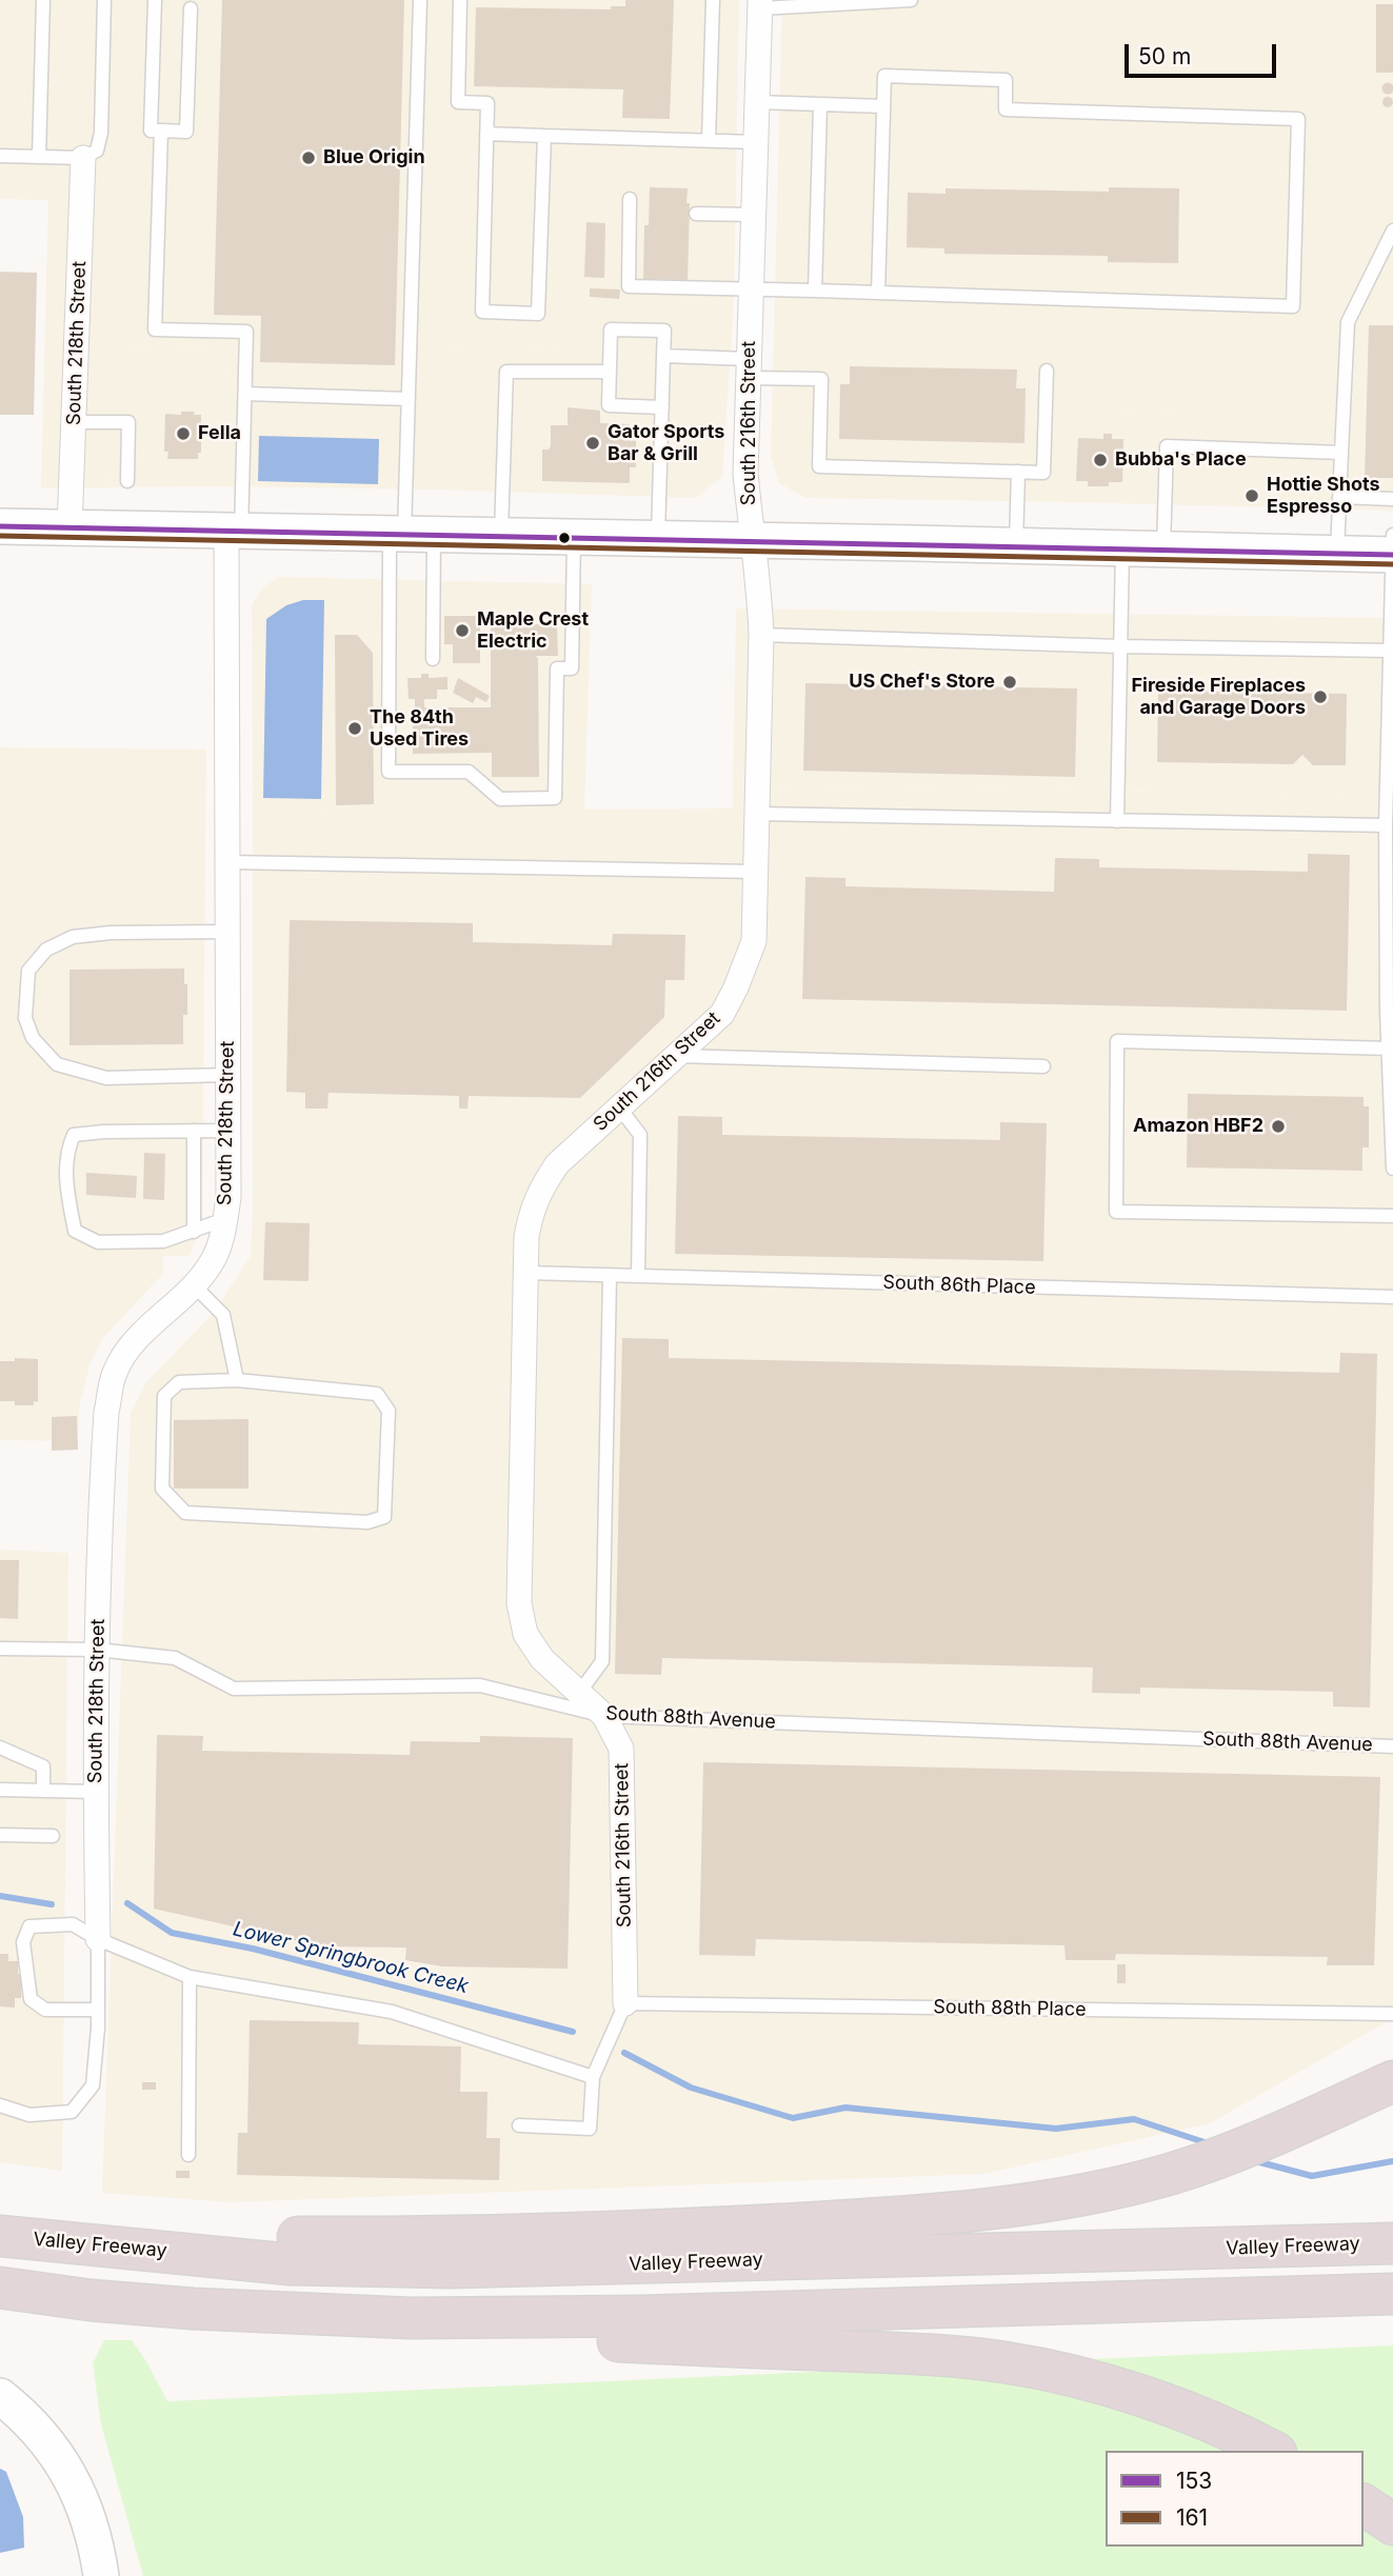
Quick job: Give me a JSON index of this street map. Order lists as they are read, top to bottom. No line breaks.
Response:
{"streets":{"highway":["Valley Freeway"],"street":["South 218th Street","South 216th Street"],"lane":["South 86th Place","South 88th Avenue","South 88th Place"]},"crossings":[["South 218th Street","South 88th Avenue"],["South 216th Street","South 86th Place"],["South 216th Street","South 88th Avenue"],["South 216th Street","South 88th Place"]],"water":["Lower Springbrook Creek"],"places":["Blue Origin","Fella","Gator Sports Bar & Grill","Bubba's Place","Hottie Shots Espresso","Maple Crest Electric","US Chef's Store","Fireside Fireplaces and Garage Doors","The 84th Used Tires","Amazon HBF2"],"lines":["transit line 153","transit line 161"],"legend":["153","161"],"scale_bar":"50 m"}
